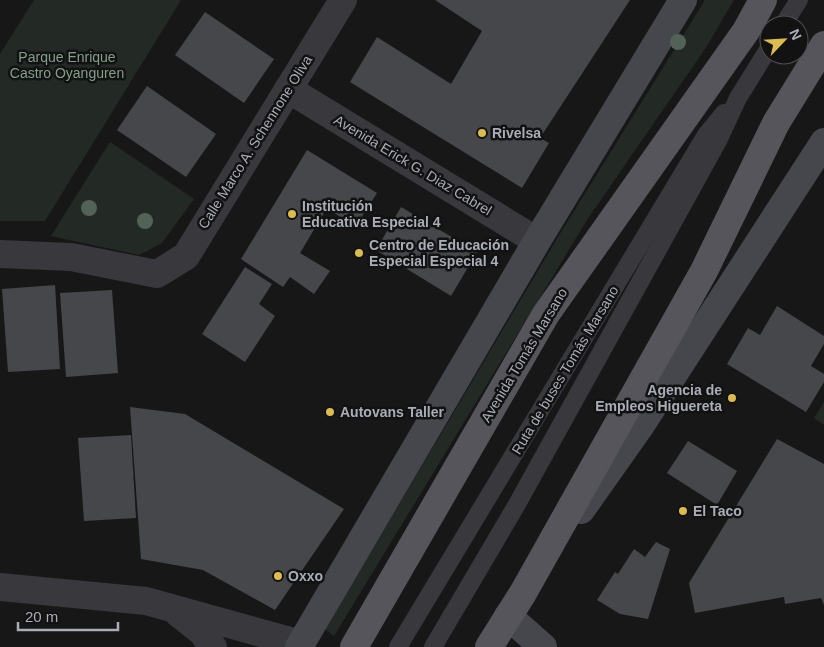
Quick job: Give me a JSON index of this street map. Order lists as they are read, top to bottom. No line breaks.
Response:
{"streets":{"main road":["Avenida Tomás Marsano"],"street":["Calle Marco A. Schennone Oliva","Avenida Erick G. Diaz Cabrel"],"lane":["Ruta de buses Tomás Marsano"]},"crossings":[["Calle Marco A. Schennone Oliva","Avenida Erick G. Diaz Cabrel"]],"parks":["Parque Enrique Castro Oyanguren"],"places":["Rivelsa","Institución Educativa Especial 4","Centro de Educación Especial Especial 4","Agencia de Empleos Higuereta","Autovans Taller","El Taco","Oxxo"],"scale_bar":"20 m","north":"top right"}
